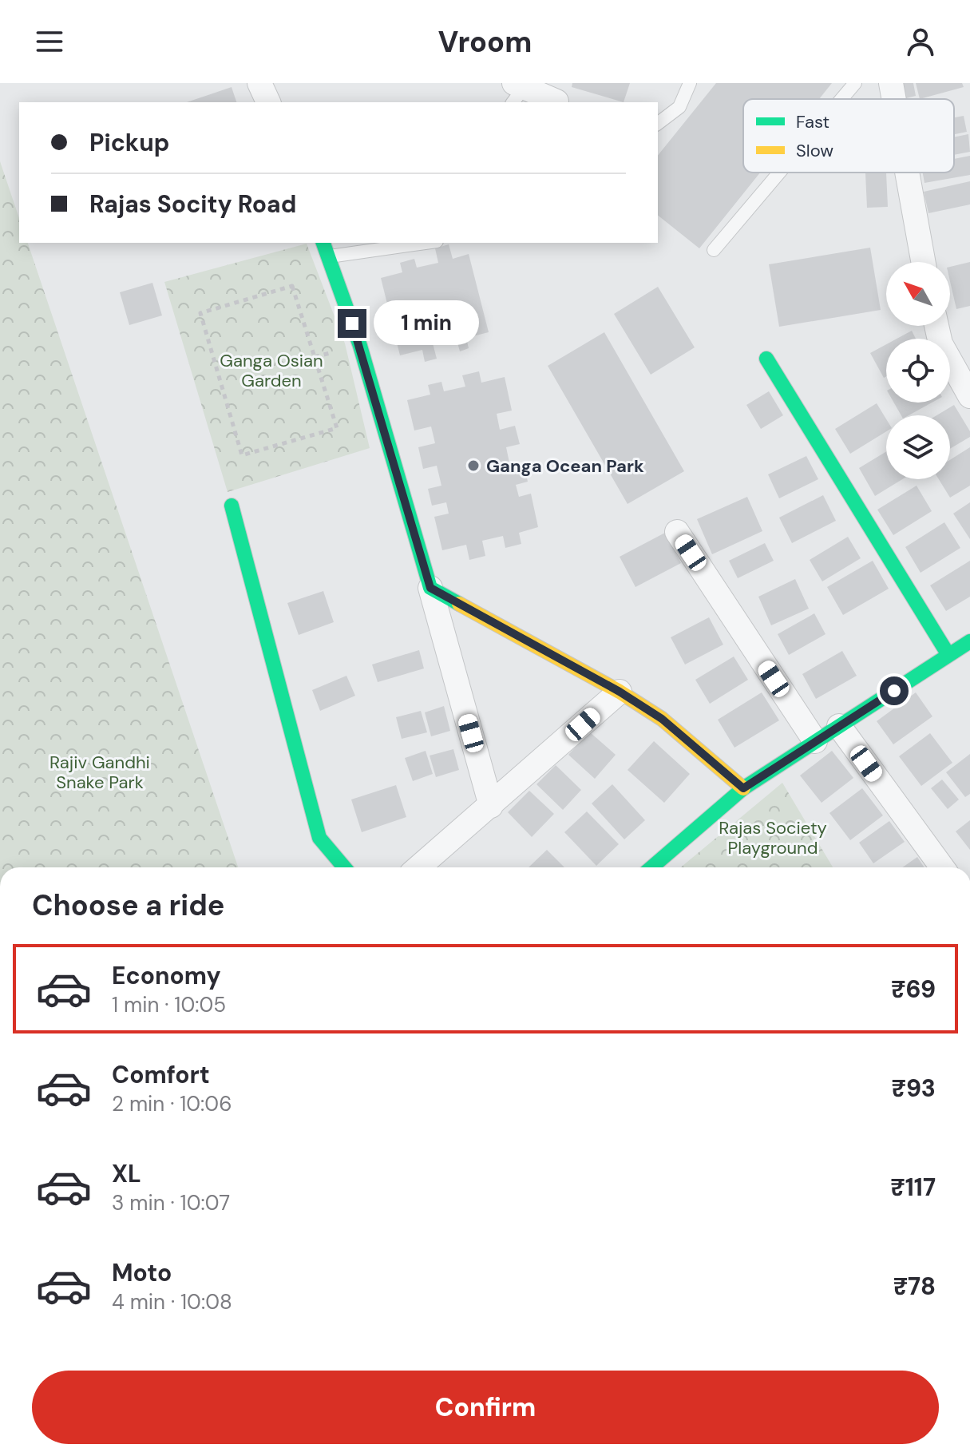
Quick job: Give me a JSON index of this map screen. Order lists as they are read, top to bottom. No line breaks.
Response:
{"parks":["Ganga Osian Garden","Rajiv Gandhi Snake Park","Rajas Society Playground"],"places":["Ganga Ocean Park"],"legend":["Fast","Slow"],"north":"top left","page":{"header":"Vroom","banner":["Pickup","Rajas Socity Road"],"bubble":"1 min","heading":"Choose a ride","list":[{"name":"Economy","note":"1 min · 10:05","value":"₹69"},{"name":"Comfort","note":"2 min · 10:06","value":"₹93"},{"name":"XL","note":"3 min · 10:07","value":"₹117"},{"name":"Moto","note":"4 min · 10:08","value":"₹78"}],"buttons":"Confirm"}}
